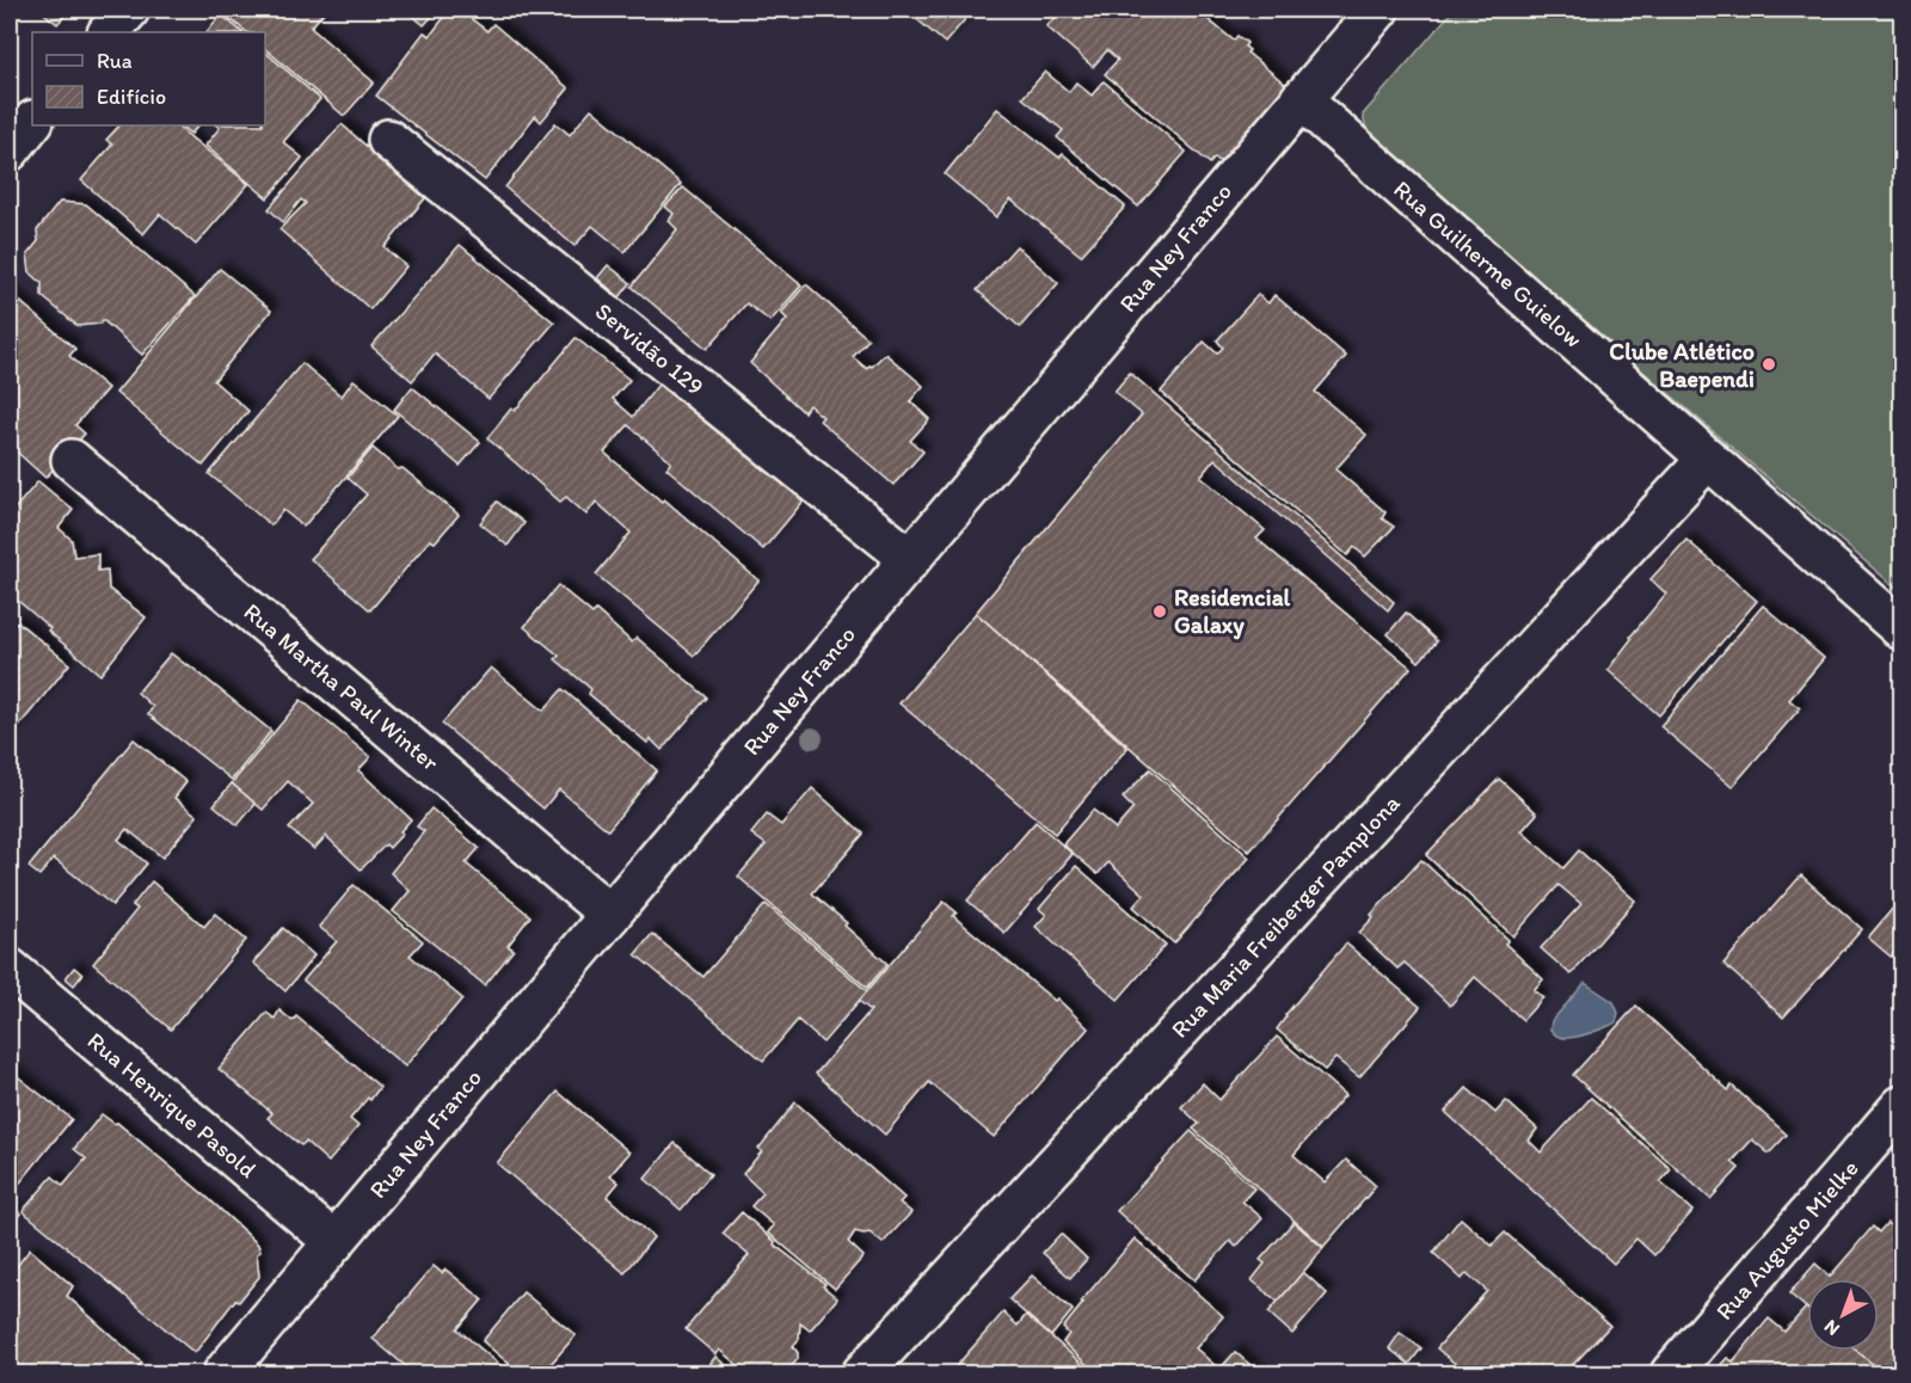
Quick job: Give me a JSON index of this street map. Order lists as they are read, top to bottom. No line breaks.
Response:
{"streets":{"street":["Rua Ney Franco","Rua Guilherme Guielow","Servidão 129","Rua Martha Paul Winter","Rua Maria Freiberger Pamplona","Rua Henrique Pasold","Rua Augusto Mielke"]},"crossings":[["Rua Ney Franco","Rua Guilherme Guielow"],["Rua Ney Franco","Servidão 129"],["Rua Ney Franco","Rua Martha Paul Winter"],["Rua Ney Franco","Rua Henrique Pasold"],["Rua Guilherme Guielow","Rua Maria Freiberger Pamplona"]],"places":["Clube Atlético Baependi","Residencial Galaxy"],"legend":["Rua","Edifício"],"north":"bottom left"}
